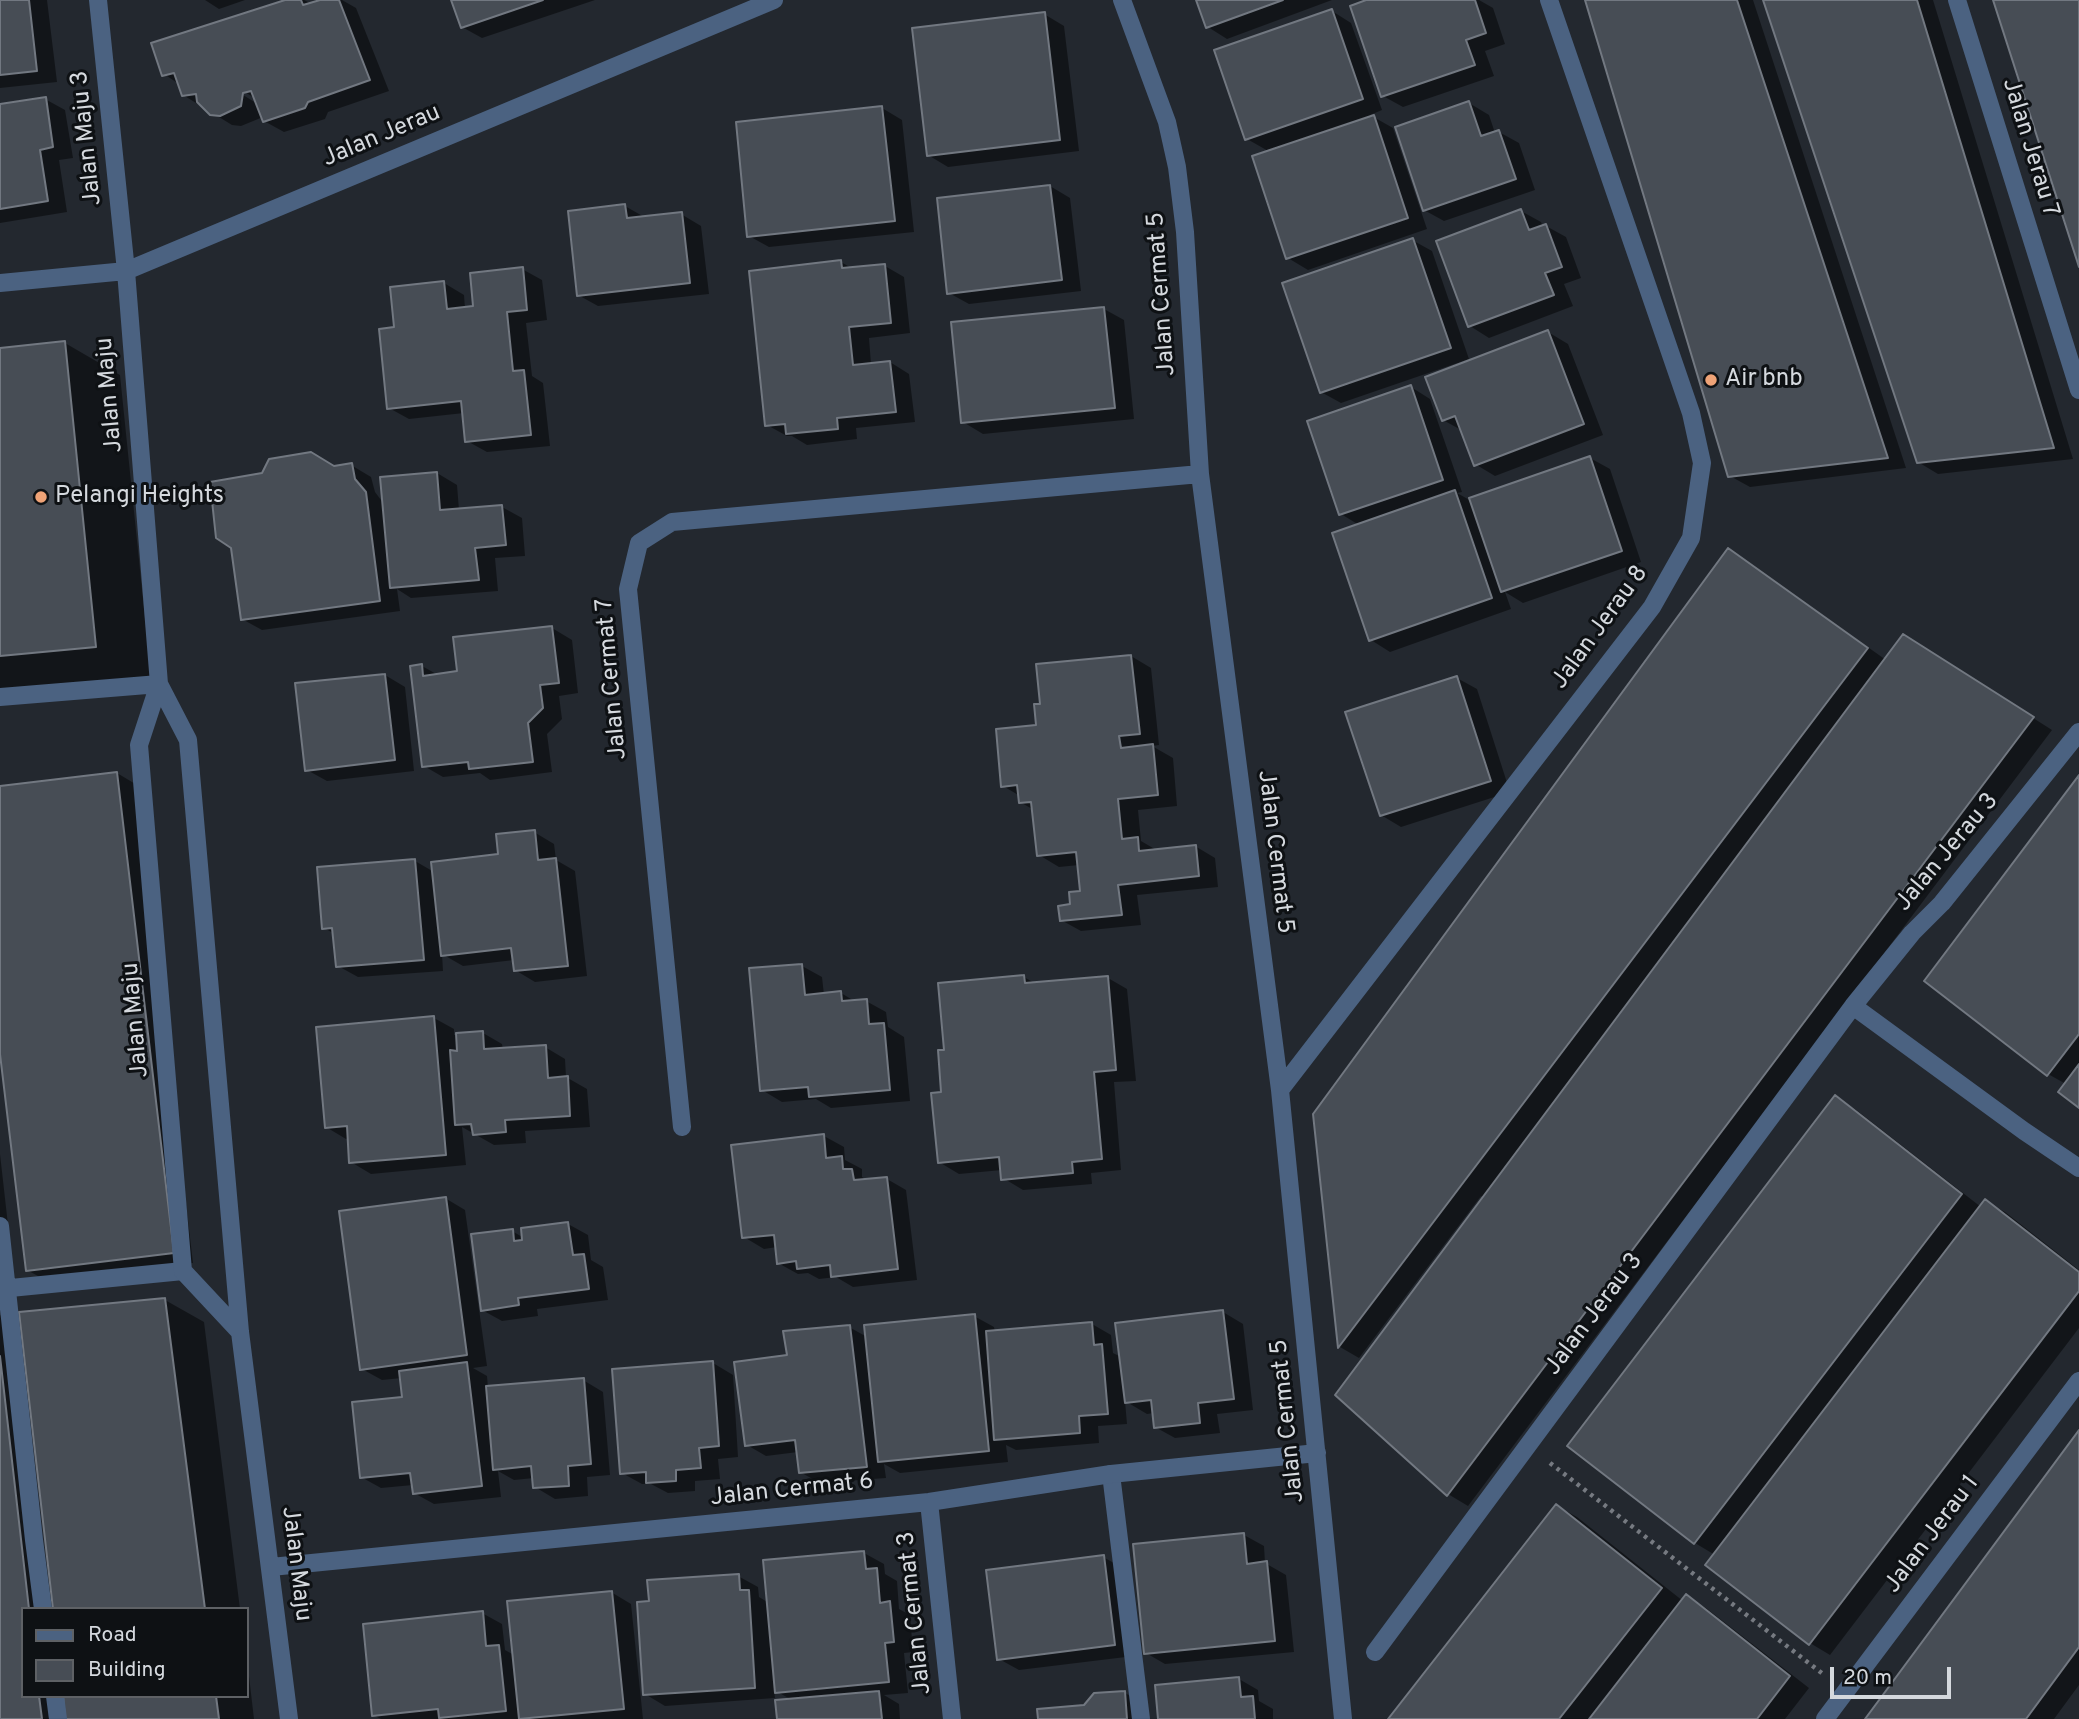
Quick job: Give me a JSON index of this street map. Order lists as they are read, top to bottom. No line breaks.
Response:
{"streets":{"street":["Jalan Jerau","Jalan Maju 3","Jalan Jerau 7","Jalan Cermat 5","Jalan Maju","Jalan Jerau 8","Jalan Cermat 7","Jalan Jerau 3","Jalan Cermat 6","Jalan Jerau 1","Jalan Cermat 3"]},"crossings":[["Jalan Jerau","Jalan Maju 3"],["Jalan Jerau","Jalan Maju"],["Jalan Maju 3","Jalan Maju"],["Jalan Cermat 5","Jalan Jerau 8"],["Jalan Cermat 5","Jalan Cermat 7"],["Jalan Cermat 5","Jalan Cermat 6"],["Jalan Maju","Jalan Cermat 6"],["Jalan Cermat 6","Jalan Cermat 3"]],"places":["Air bnb","Pelangi Heights"],"legend":["Road","Building"],"scale_bar":"20 m"}
